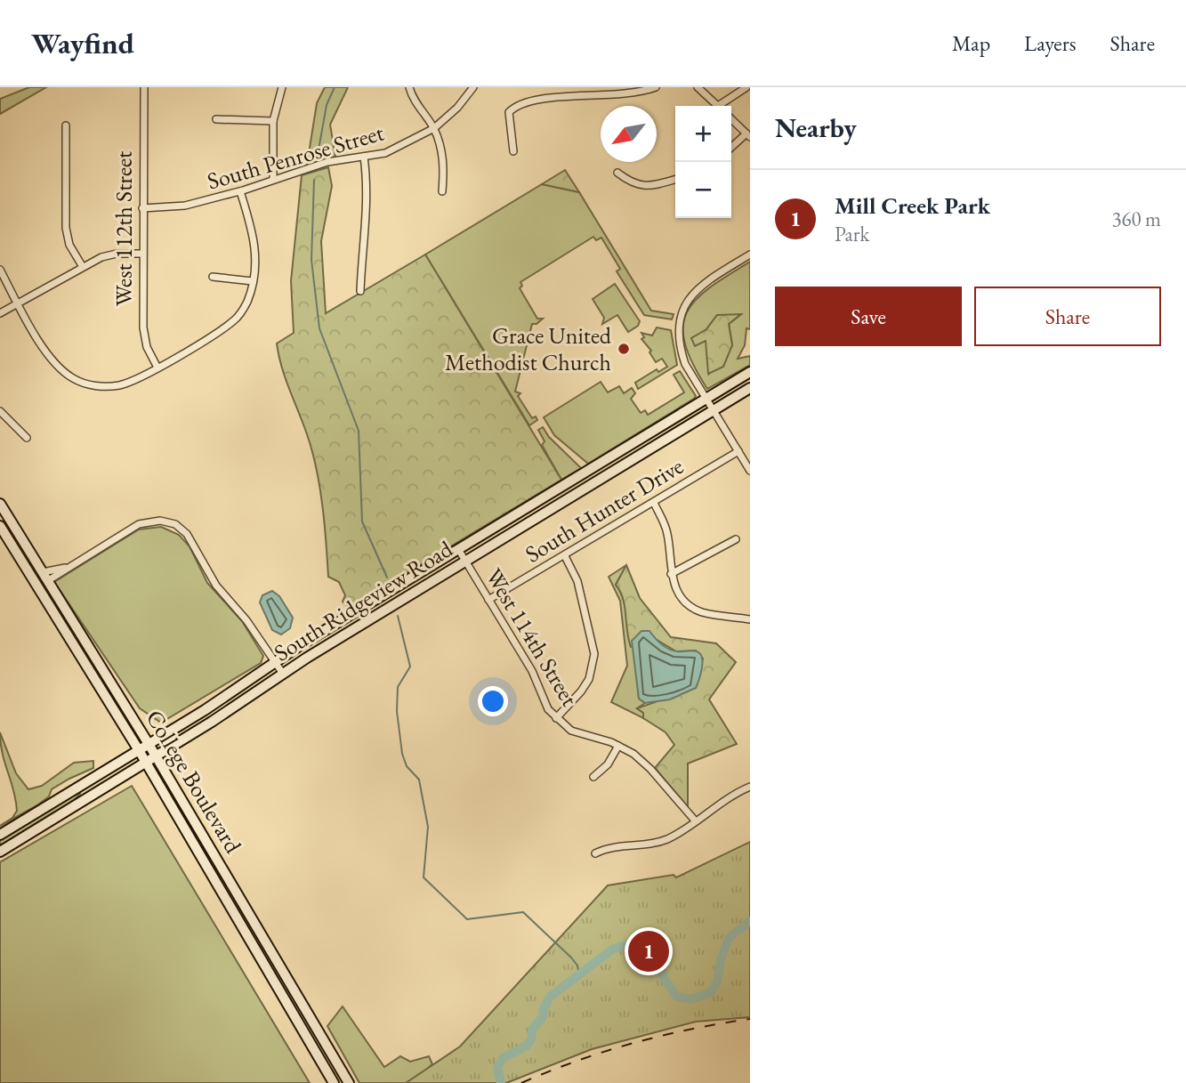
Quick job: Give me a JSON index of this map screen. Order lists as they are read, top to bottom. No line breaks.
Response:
{"streets":{"main road":["South Ridgeview Road","College Boulevard"],"street":["South Penrose Street","West 112th Street","South Hunter Drive","West 114th Street"]},"crossings":[["South Penrose Street","West 112th Street"],["South Hunter Drive","West 114th Street"],["South Ridgeview Road","West 114th Street"],["South Ridgeview Road","College Boulevard"]],"places":["Grace United Methodist Church"],"north":"bottom left","page":{"header":"Wayfind","nav":["Map","Layers","Share"],"heading":"Nearby","map_buttons":["+","−"],"list":[{"mark":"1","name":"Mill Creek Park","note":"Park","value":"360 m"}],"buttons":["Save","Share"],"pins":"1"}}
